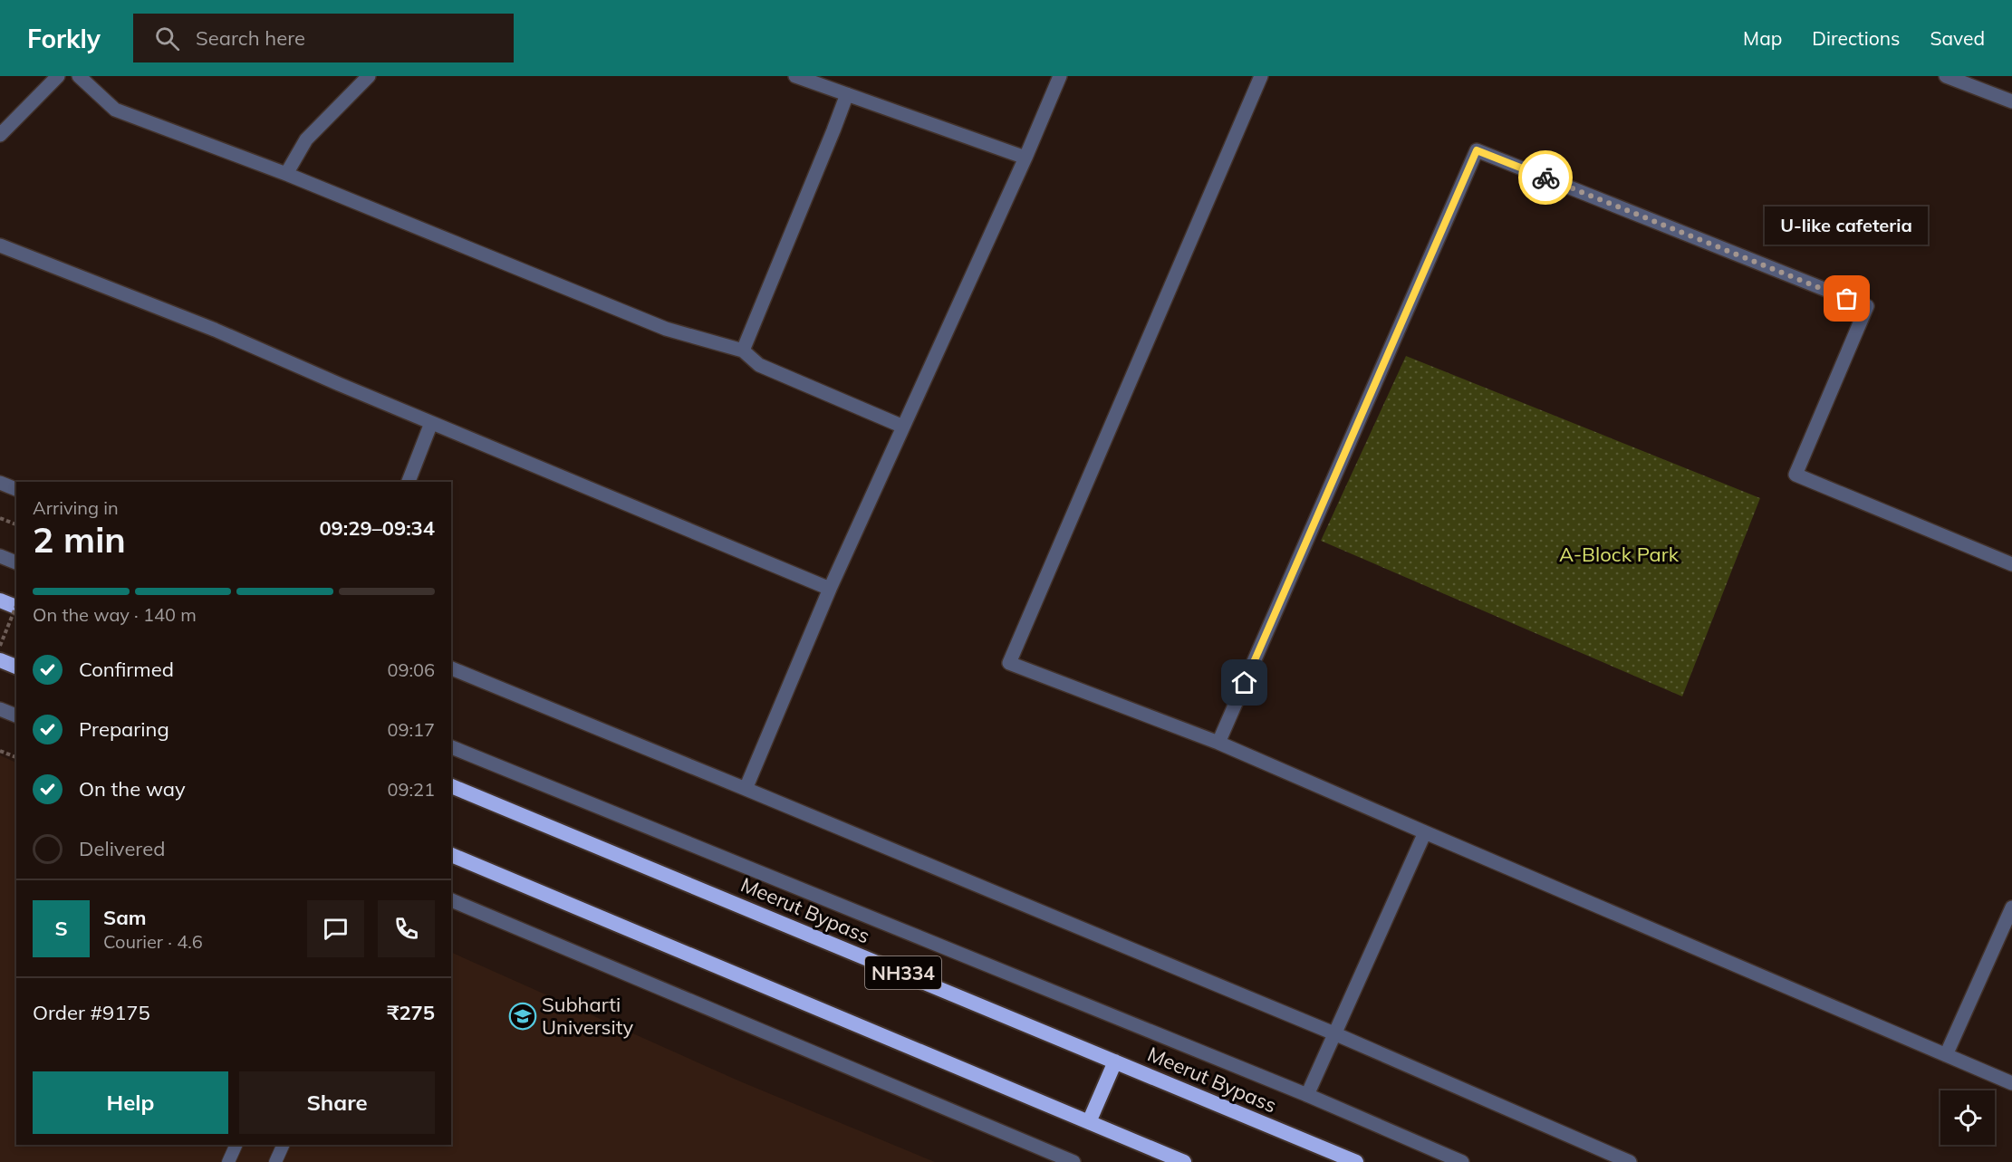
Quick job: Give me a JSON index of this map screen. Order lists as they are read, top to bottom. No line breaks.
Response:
{"streets":{"highway":["Meerut Bypass","NH334"]},"parks":["A-Block Park"],"places":{"other":["U-like cafeteria"],"school or university":["Subharti University"]},"page":{"header":"Forkly","search":"Search here","nav":["Map","Directions","Saved"],"bubble":"U-like cafeteria","heading":["2 min","Arriving in","09:29–09:34"],"panel":["Sam","Courier · 4.6","Order #9175","₹275"],"bar":"On the way · 140 m","list":[["Confirmed","09:06"],["Preparing","09:17"],["On the way","09:21"],"Delivered"],"round":"S","buttons":["Help","Share"]}}
